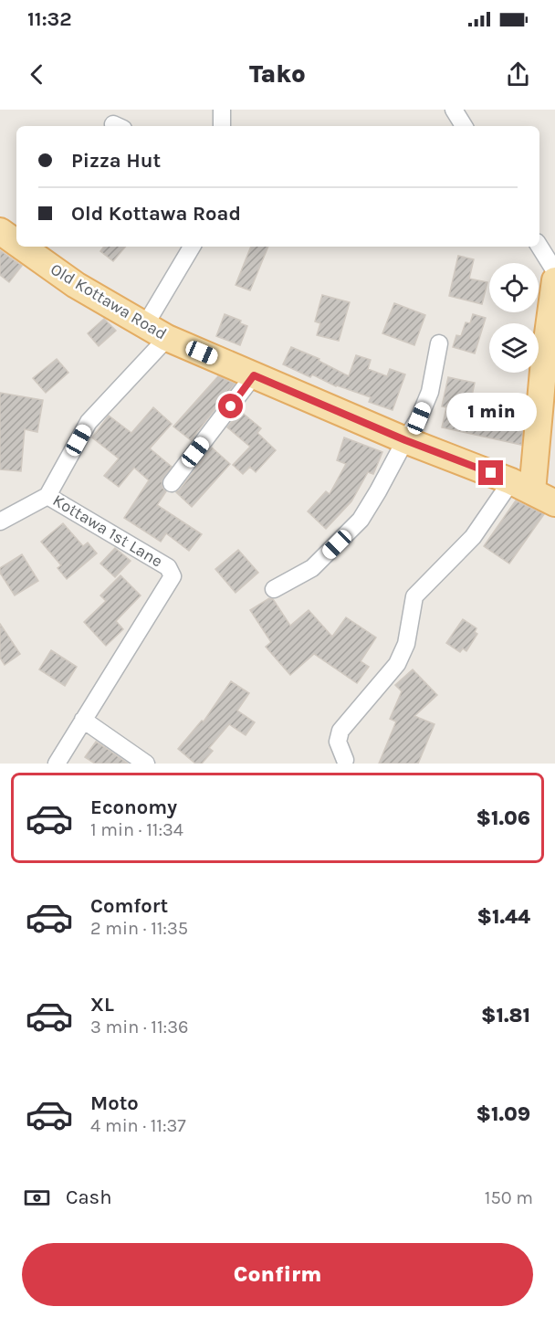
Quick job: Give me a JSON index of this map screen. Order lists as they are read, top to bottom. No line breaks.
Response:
{"streets":{"main road":["Old Kottawa Road"],"street":["Kottawa 1st Lane"]},"crossings":[["Old Kottawa Road","Kottawa 1st Lane"]],"page":{"status":"11:32","header":"Tako","banner":["Pizza Hut","Old Kottawa Road"],"bubble":"1 min","list":[{"name":"Economy","note":"1 min · 11:34","value":"$1.06"},{"name":"Comfort","note":"2 min · 11:35","value":"$1.44"},{"name":"XL","note":"3 min · 11:36","value":"$1.81"},{"name":"Moto","note":"4 min · 11:37","value":"$1.09"}],"pay":["Cash","150 m"],"buttons":"Confirm"}}
